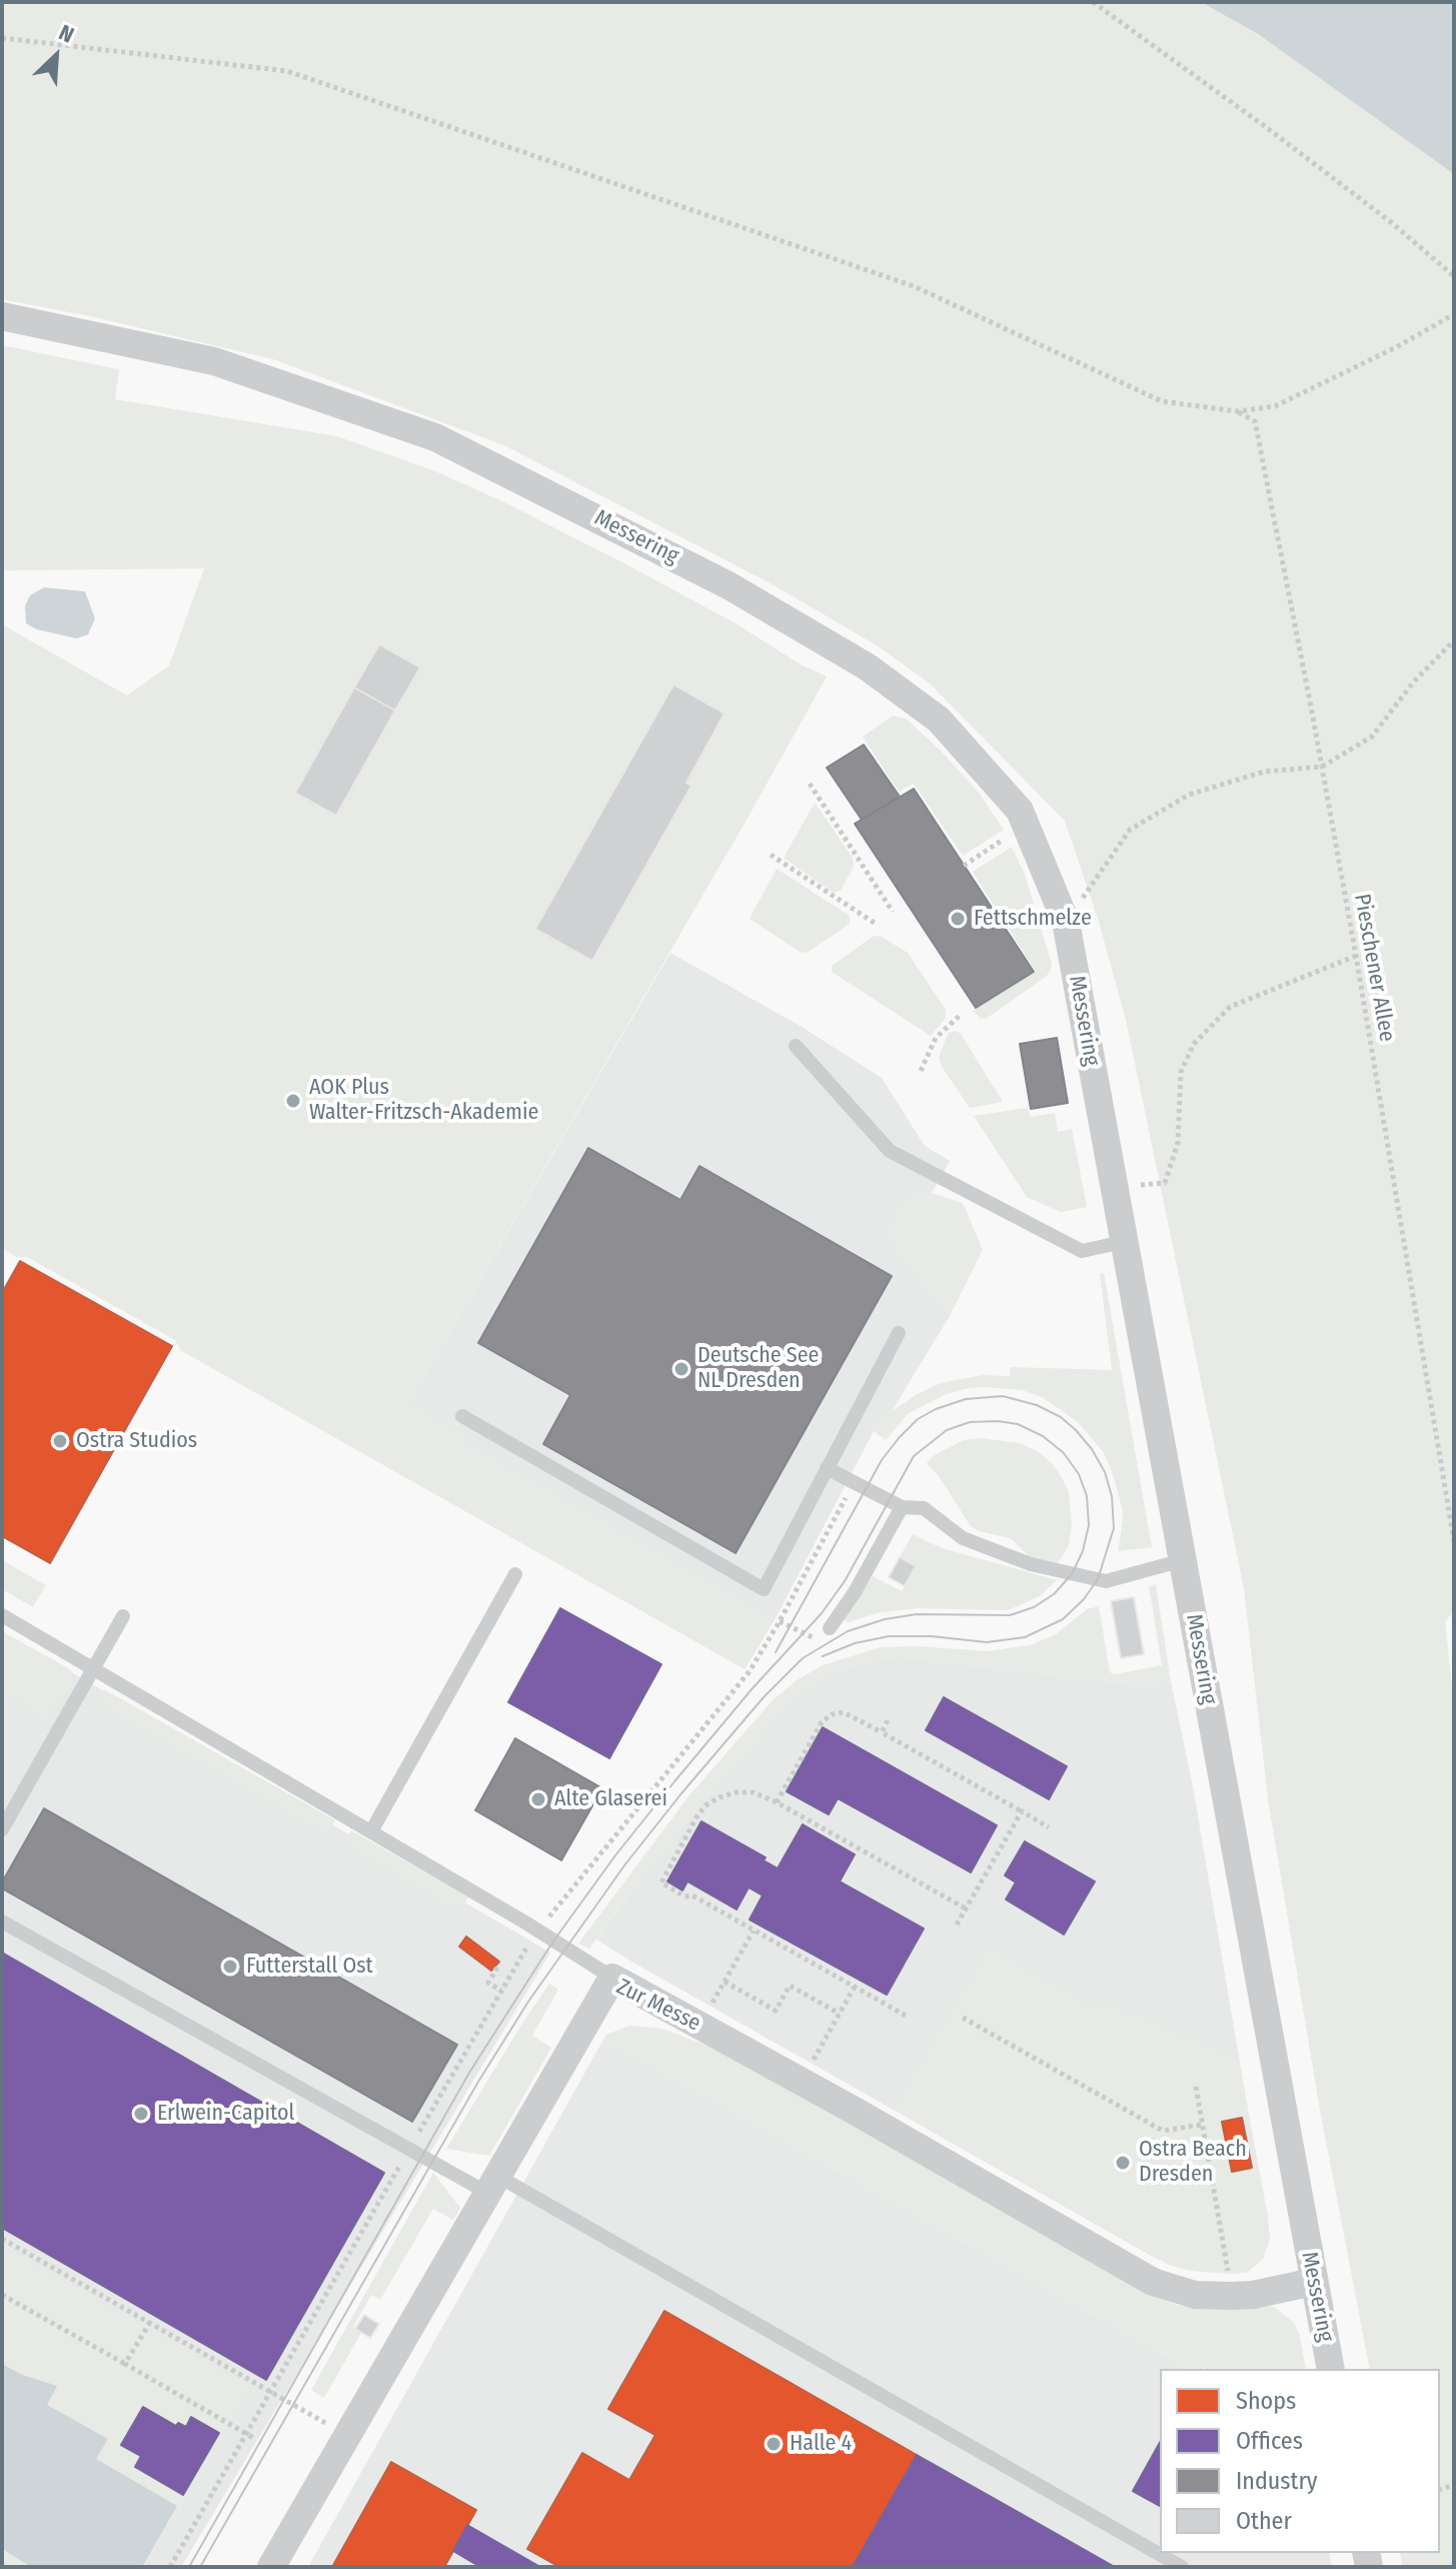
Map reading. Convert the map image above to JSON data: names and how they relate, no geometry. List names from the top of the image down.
{
  "streets": {
    "street": ["Messering", "Zur Messe"],
    "path": ["Pieschener Allee"]
  },
  "crossings": [
    ["Messering", "Zur Messe"]
  ],
  "places": [
    "Fettschmelze",
    "AOK Plus Walter-Fritzsch-Akademie",
    "Deutsche See NL Dresden",
    "Ostra Studios",
    "Alte Glaserei",
    "Futterstall Ost",
    "Erlwein-Capitol",
    "Ostra Beach Dresden",
    "Halle 4"
  ],
  "legend": [
    "Shops",
    "Offices",
    "Industry",
    "Other"
  ],
  "north": "top right"
}
